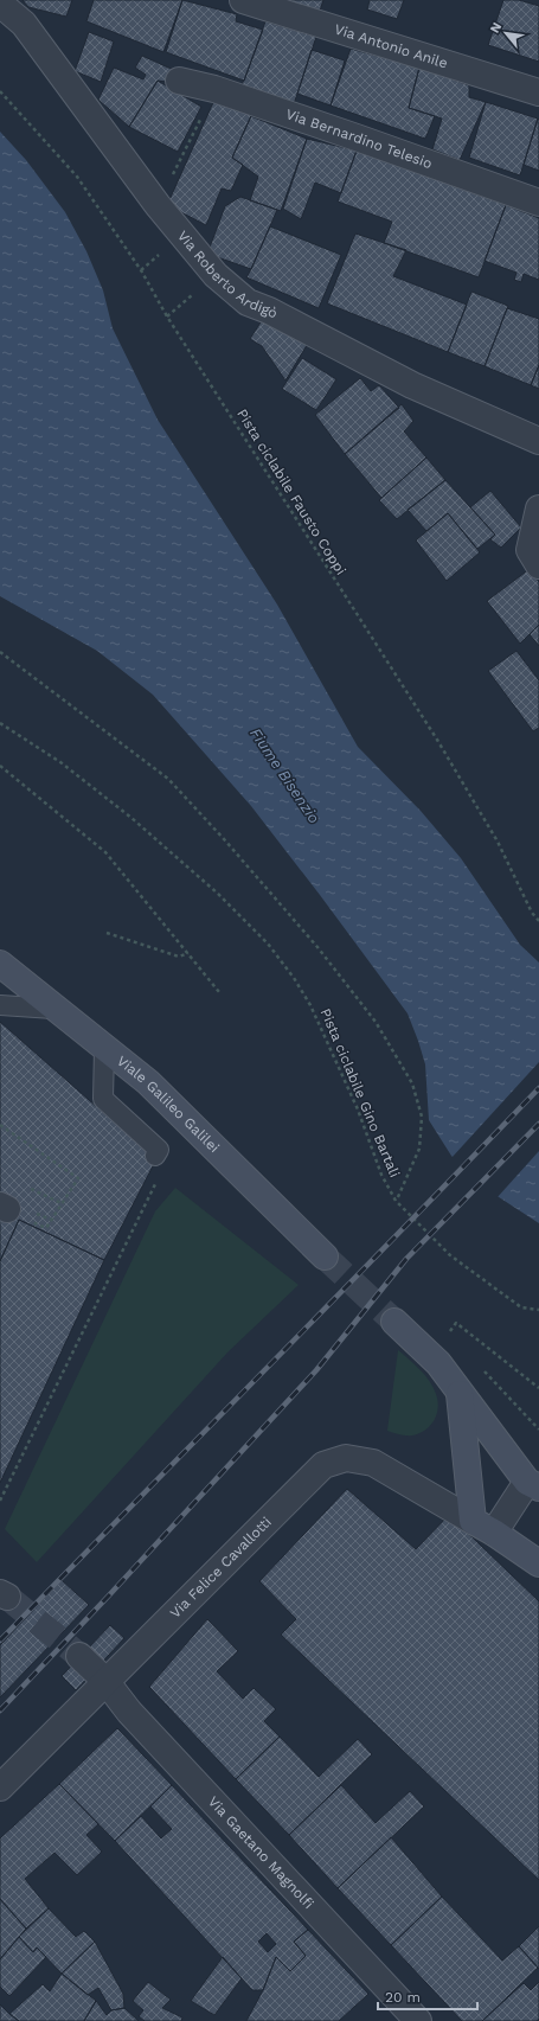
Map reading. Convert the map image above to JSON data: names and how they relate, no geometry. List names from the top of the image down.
{
  "streets": {
    "street": [
      "Via Antonio Anile",
      "Via Bernardino Telesio",
      "Via Roberto Ardigò",
      "Viale Galileo Galilei",
      "Via Felice Cavallotti",
      "Via Gaetano Magnolfi"
    ],
    "path": ["Pista ciclabile Fausto Coppi", "Pista ciclabile Gino Bartali"]
  },
  "crossings": [
    ["Via Felice Cavallotti", "Via Gaetano Magnolfi"]
  ],
  "water": ["Fiume Bisenzio"],
  "scale_bar": "20 m",
  "north": "top left"
}
